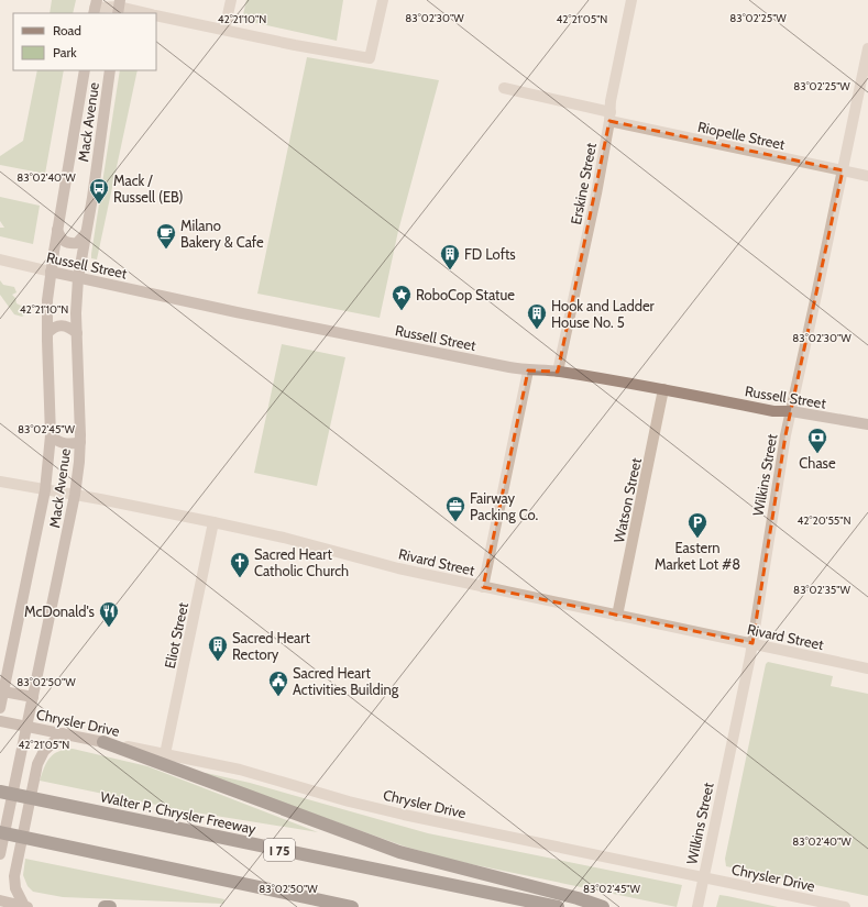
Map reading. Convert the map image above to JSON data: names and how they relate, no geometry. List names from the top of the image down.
{
  "streets": {
    "highway": ["Walter P. Chrysler Freeway", "I 75"],
    "main road": ["Mack Avenue", "Russell Street", "Chrysler Drive"],
    "street": [
      "Riopelle Street",
      "Erskine Street",
      "Wilkins Street",
      "Watson Street",
      "Rivard Street",
      "Eliot Street"
    ]
  },
  "crossings": [
    ["Mack Avenue", "Russell Street"],
    ["Mack Avenue", "Rivard Street"],
    ["Mack Avenue", "Chrysler Drive"],
    ["Riopelle Street", "Erskine Street"],
    ["Riopelle Street", "Wilkins Street"],
    ["Erskine Street", "Russell Street"],
    ["Russell Street", "Wilkins Street"],
    ["Russell Street", "Watson Street"],
    ["Wilkins Street", "Rivard Street"],
    ["Wilkins Street", "Chrysler Drive"],
    ["Watson Street", "Rivard Street"],
    ["Rivard Street", "Eliot Street"],
    ["Eliot Street", "Chrysler Drive"]
  ],
  "places": {
    "bus stop": ["Mack / Russell (EB)"],
    "cafe": ["Milano Bakery & Cafe"],
    "building": ["FD Lofts", "Hook and Ladder House No. 5", "Sacred Heart Rectory"],
    "place": ["RoboCop Statue"],
    "bank": ["Chase"],
    "office": ["Fairway Packing Co."],
    "parking": ["Eastern Market Lot #8"],
    "church": ["Sacred Heart Catholic Church"],
    "restaurant": ["McDonald's"],
    "public building": ["Sacred Heart Activities Building"]
  },
  "legend": ["Road", "Park"],
  "coordinates": [
    "83°02'30\"W",
    "83°02'25\"W",
    "42°21'10\"N",
    "42°21'05\"N",
    "83°02'40\"W",
    "83°02'45\"W",
    "42°20'55\"N",
    "83°02'35\"W",
    "83°02'50\"W"
  ]
}
